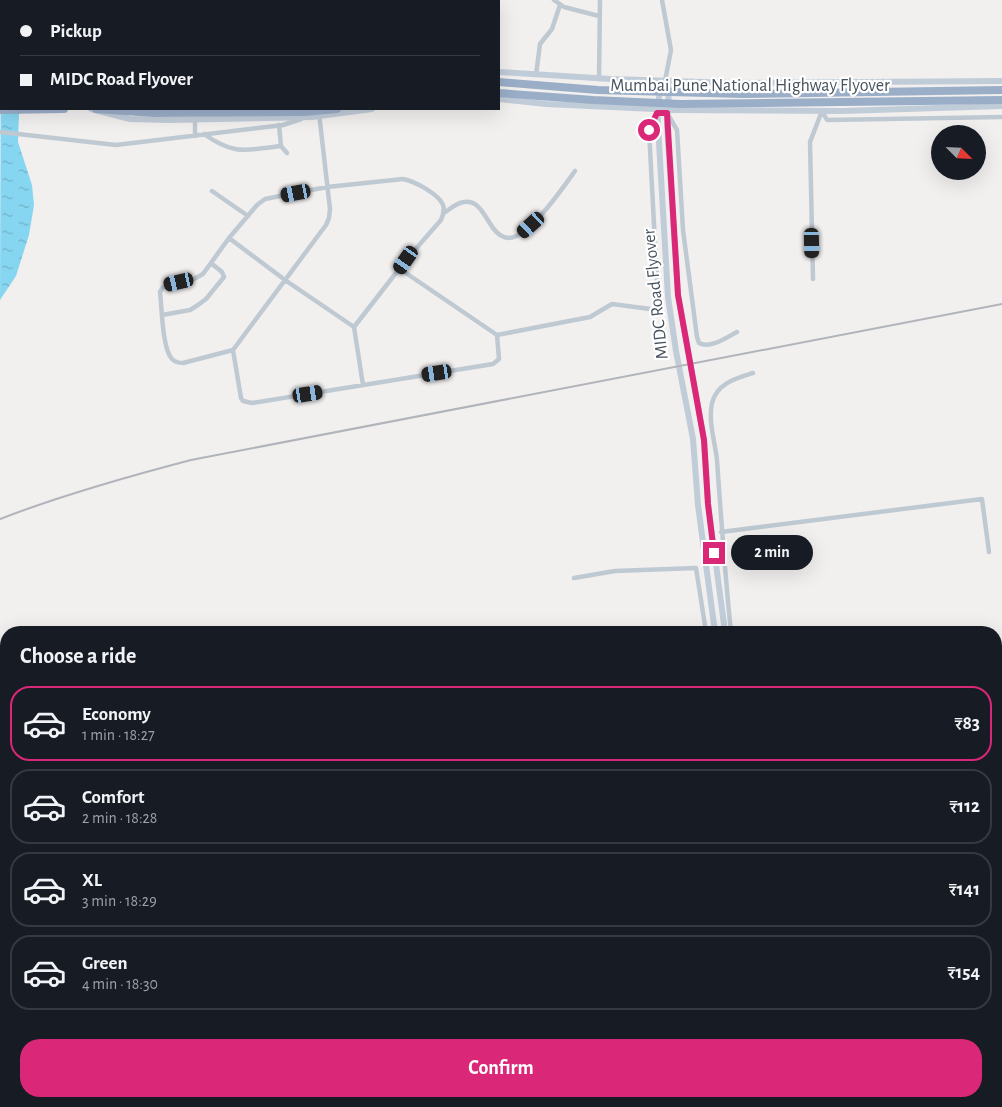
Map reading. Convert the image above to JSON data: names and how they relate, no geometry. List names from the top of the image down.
{
  "streets": {
    "highway": ["Mumbai Pune National Highway Flyover"],
    "main road": ["MIDC Road Flyover"]
  },
  "north": "bottom right",
  "page": {
    "banner": ["Pickup", "MIDC Road Flyover"],
    "bubble": "2 min",
    "heading": "Choose a ride",
    "list": [
      {
        "name": "Economy",
        "note": "1 min · 18:27",
        "value": "₹83"
      },
      {
        "name": "Comfort",
        "note": "2 min · 18:28",
        "value": "₹112"
      },
      {
        "name": "XL",
        "note": "3 min · 18:29",
        "value": "₹141"
      },
      {
        "name": "Green",
        "note": "4 min · 18:30",
        "value": "₹154"
      }
    ],
    "buttons": "Confirm"
  }
}
